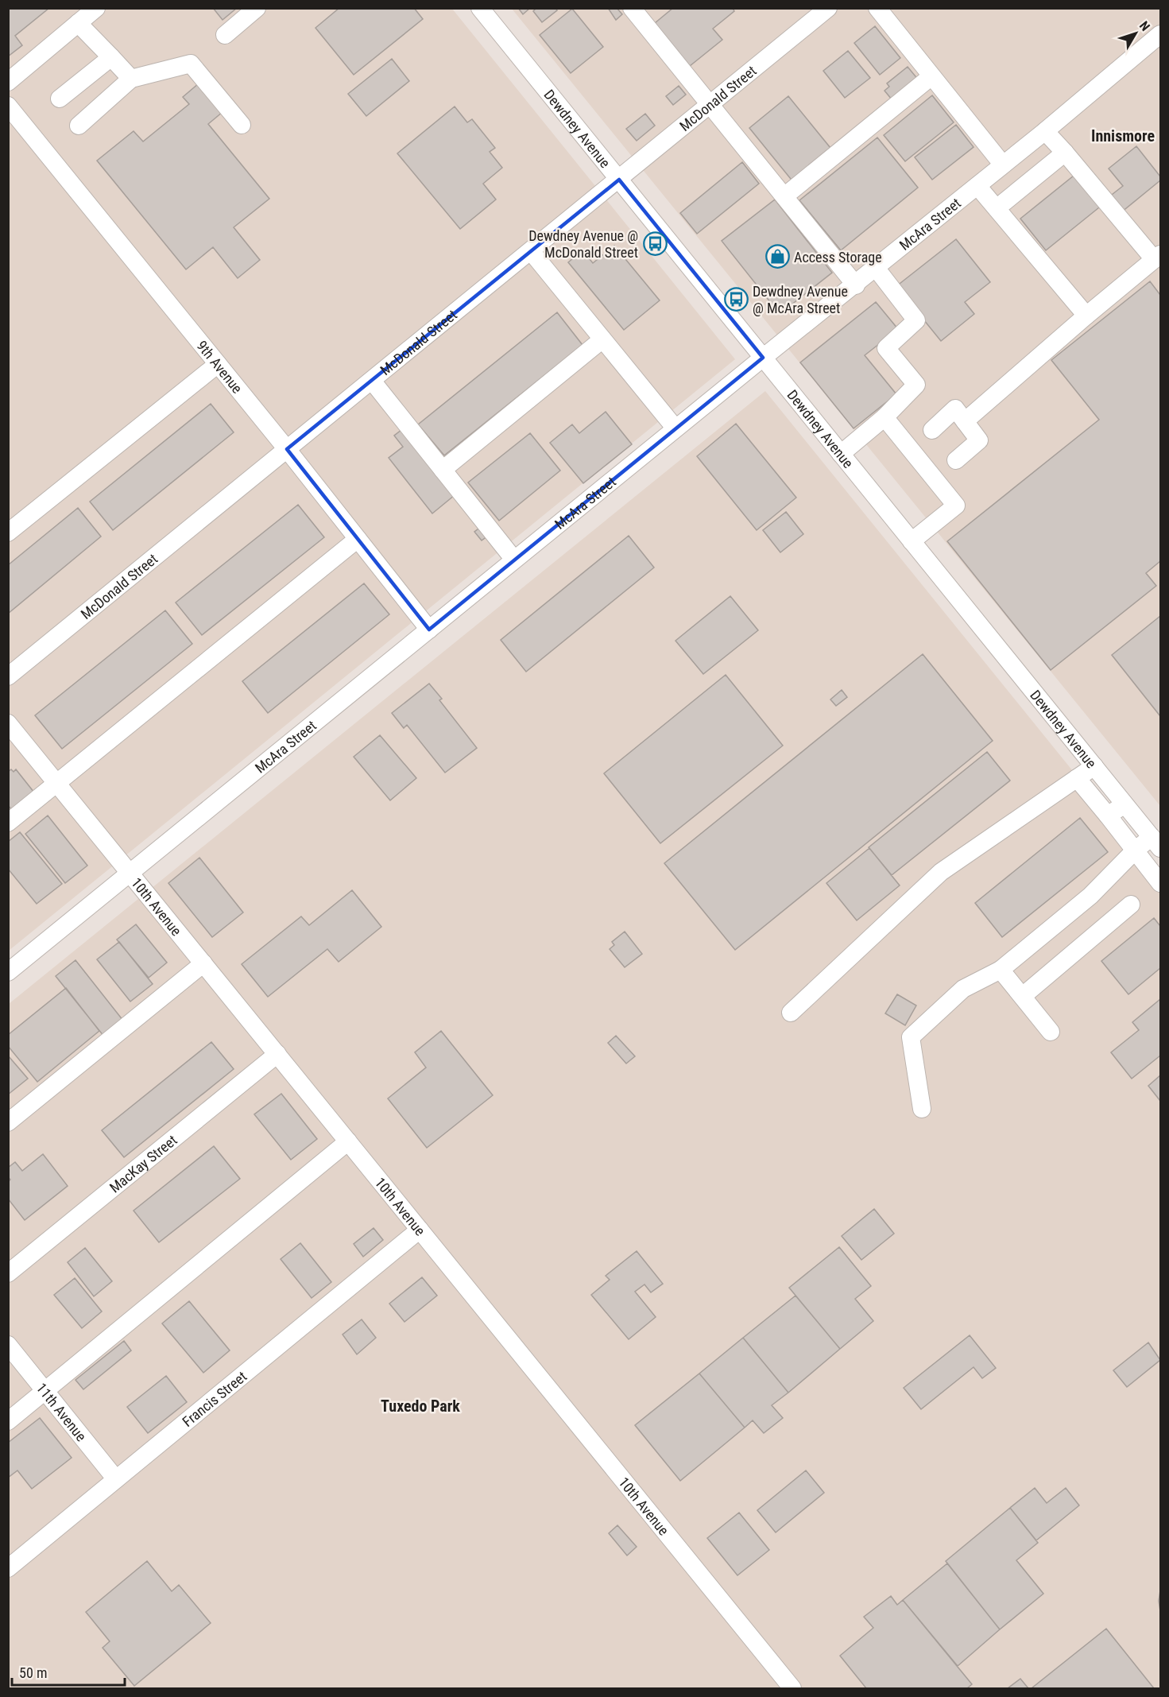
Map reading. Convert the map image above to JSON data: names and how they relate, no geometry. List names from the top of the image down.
{
  "streets": {
    "street": [
      "McDonald Street",
      "Dewdney Avenue",
      "McAra Street",
      "9th Avenue",
      "10th Avenue",
      "MacKay Street",
      "Francis Street",
      "11th Avenue"
    ]
  },
  "crossings": [
    ["McDonald Street", "Dewdney Avenue"],
    ["McDonald Street", "9th Avenue"],
    ["Dewdney Avenue", "McAra Street"],
    ["McAra Street", "9th Avenue"],
    ["McAra Street", "10th Avenue"],
    ["10th Avenue", "MacKay Street"],
    ["10th Avenue", "Francis Street"],
    ["Francis Street", "11th Avenue"]
  ],
  "districts": ["Innismore", "Tuxedo Park"],
  "places": {
    "bus stop": ["Dewdney Avenue @ McDonald Street", "Dewdney Avenue @ McAra Street"],
    "shop": ["Access Storage"]
  },
  "scale_bar": "50 m",
  "north": "top right"
}
